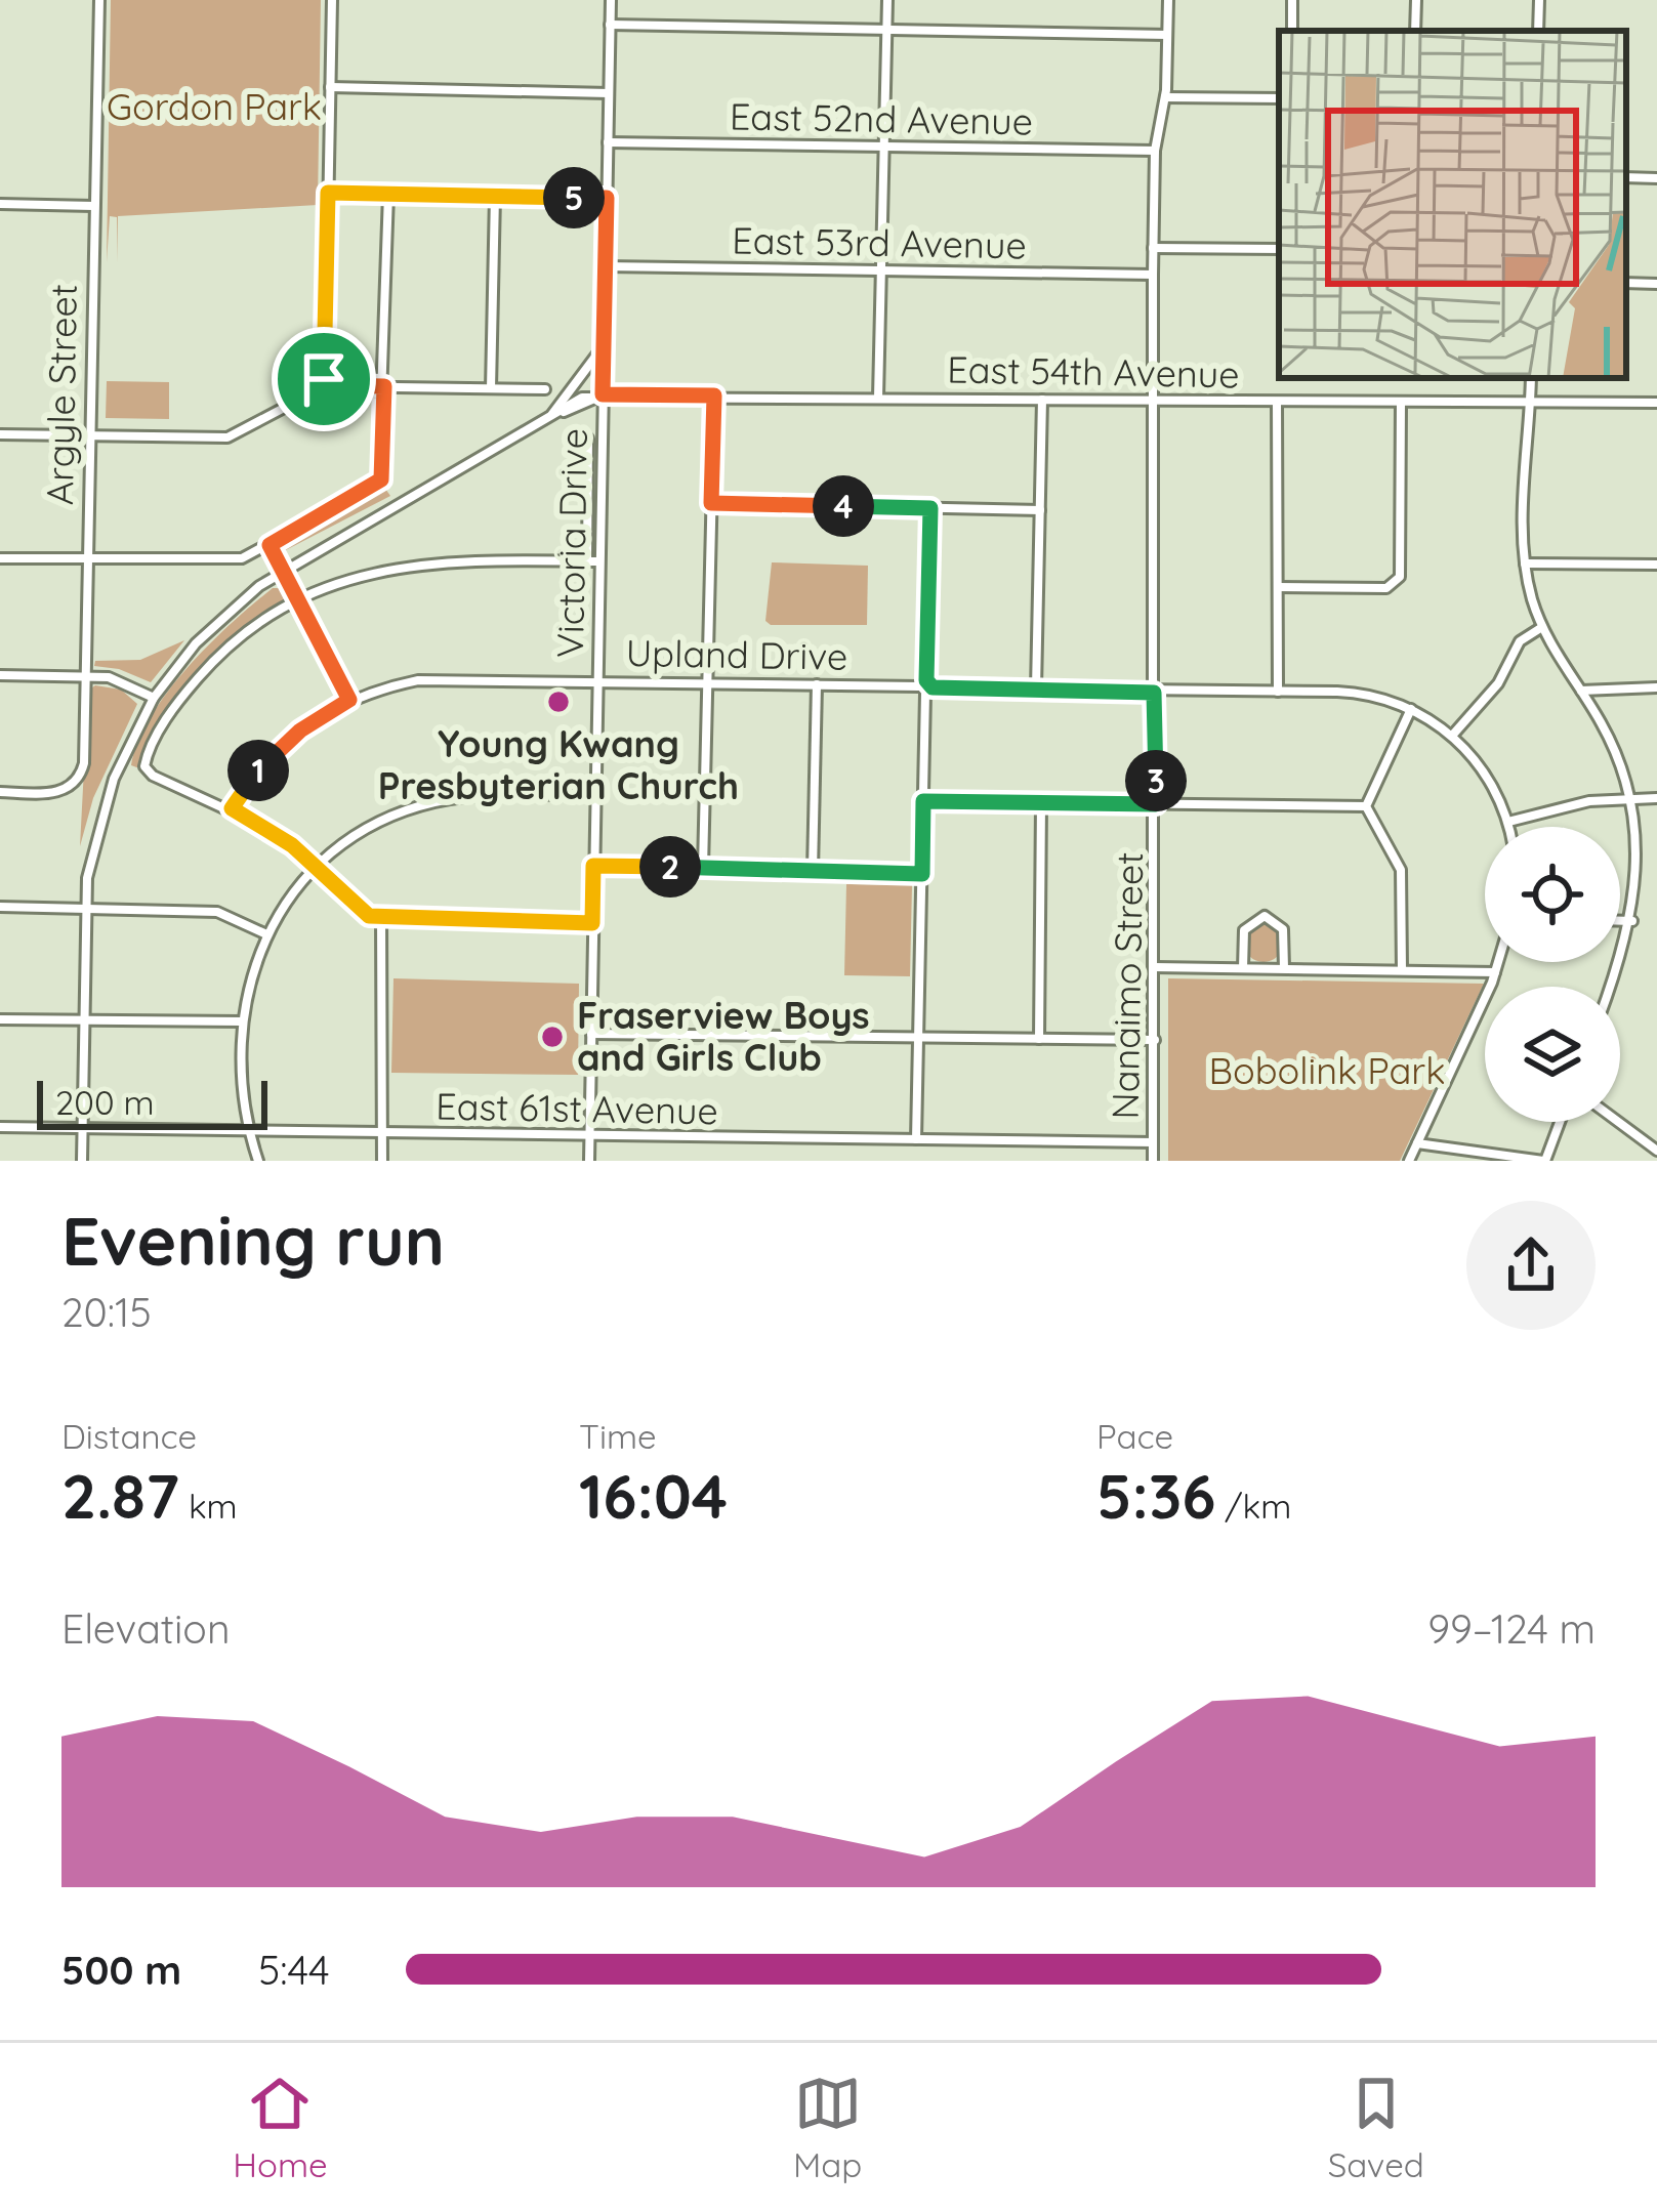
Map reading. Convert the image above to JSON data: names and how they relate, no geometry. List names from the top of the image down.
{
  "streets": {
    "street": [
      "East 52nd Avenue",
      "East 53rd Avenue",
      "East 54th Avenue",
      "Argyle Street",
      "Victoria Drive",
      "Upland Drive",
      "Nanaimo Street",
      "East 61st Avenue"
    ]
  },
  "crossings": [
    ["East 52nd Avenue", "Victoria Drive"],
    ["East 52nd Avenue", "Nanaimo Street"],
    ["East 53rd Avenue", "Victoria Drive"],
    ["East 53rd Avenue", "Nanaimo Street"],
    ["East 54th Avenue", "Victoria Drive"],
    ["East 54th Avenue", "Nanaimo Street"],
    ["Victoria Drive", "Upland Drive"],
    ["Victoria Drive", "East 61st Avenue"],
    ["Upland Drive", "Nanaimo Street"],
    ["Nanaimo Street", "East 61st Avenue"]
  ],
  "parks": ["Gordon Park", "Bobolink Park"],
  "places": ["Young Kwang Presbyterian Church", "Fraserview Boys and Girls Club"],
  "scale_bar": "200 m",
  "page": {
    "pins": [
      "5",
      "4",
      "1",
      "3",
      "2"
    ],
    "scale": "200 m",
    "heading": ["Evening run", "20:15"],
    "stats": [
      ["Distance", "2.87 km"],
      ["Time", "16:04"],
      ["Pace", "5:36 /km"]
    ],
    "chart": ["Elevation", "99–124 m"],
    "list": [
      {
        "name": "500 m",
        "note": "5:44"
      }
    ],
    "tabs": ["Home", "Map", "Saved"]
  }
}
